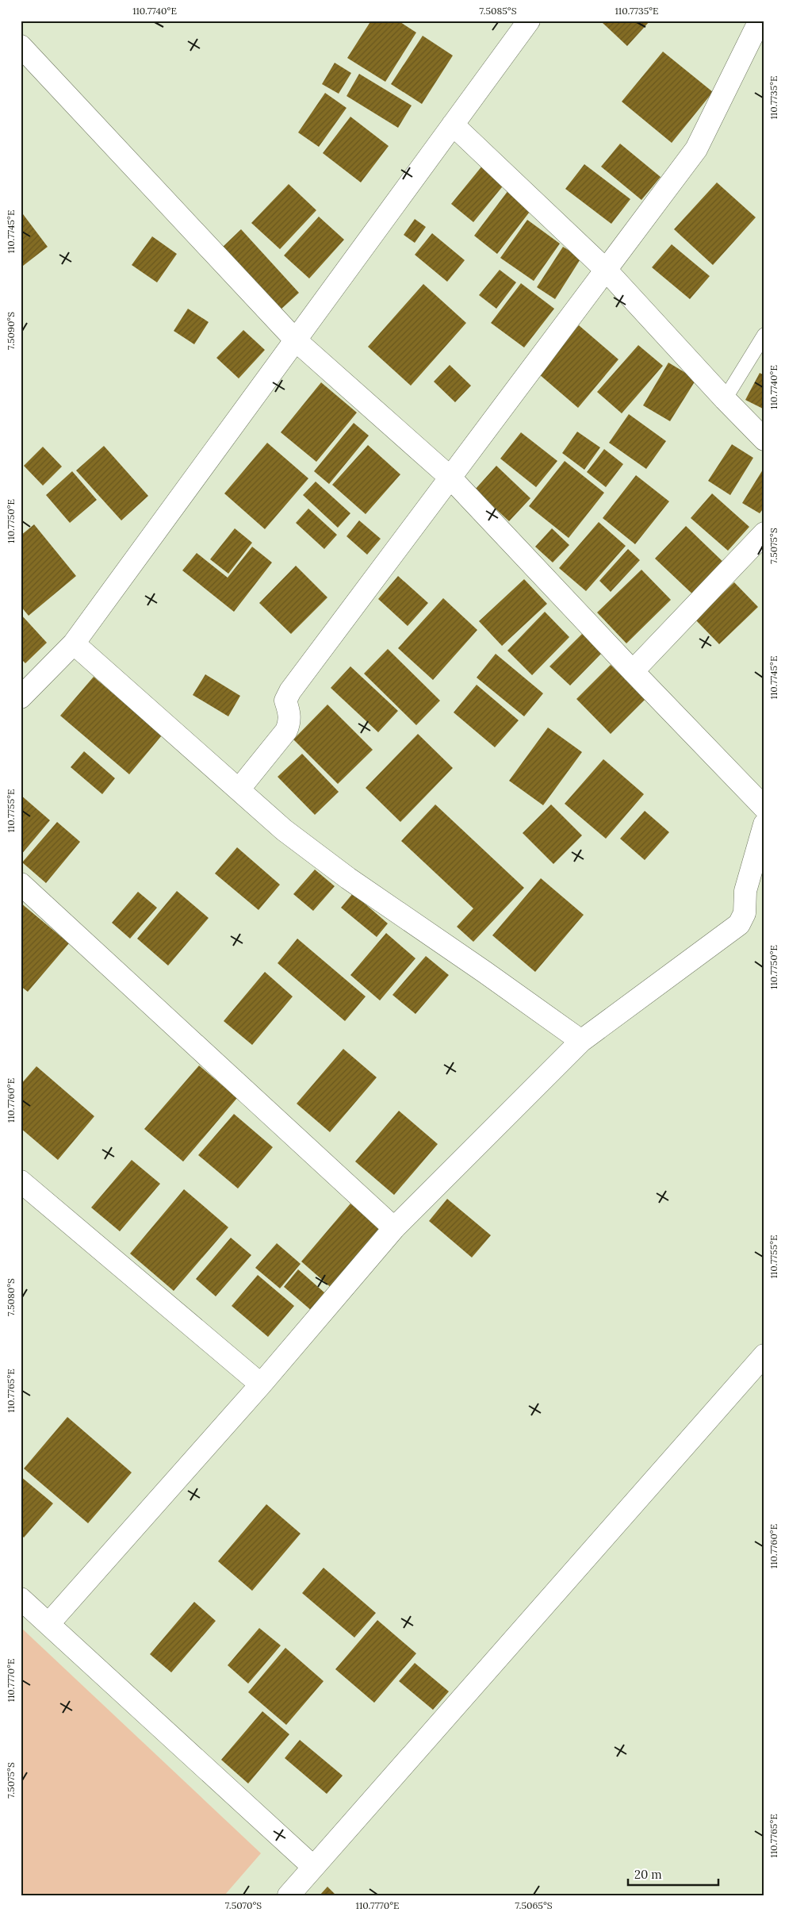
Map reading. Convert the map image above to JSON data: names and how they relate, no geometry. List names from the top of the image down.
{
  "scale_bar": "20 m",
  "coordinates": [
    "110.7740°E",
    "7.5085°S",
    "110.7735°E",
    "110.7745°E",
    "7.5090°S",
    "110.7750°E",
    "7.5075°S",
    "110.7755°E",
    "110.7760°E",
    "7.5080°S",
    "110.7765°E",
    "110.7770°E",
    "7.5070°S",
    "7.5065°S"
  ]
}
